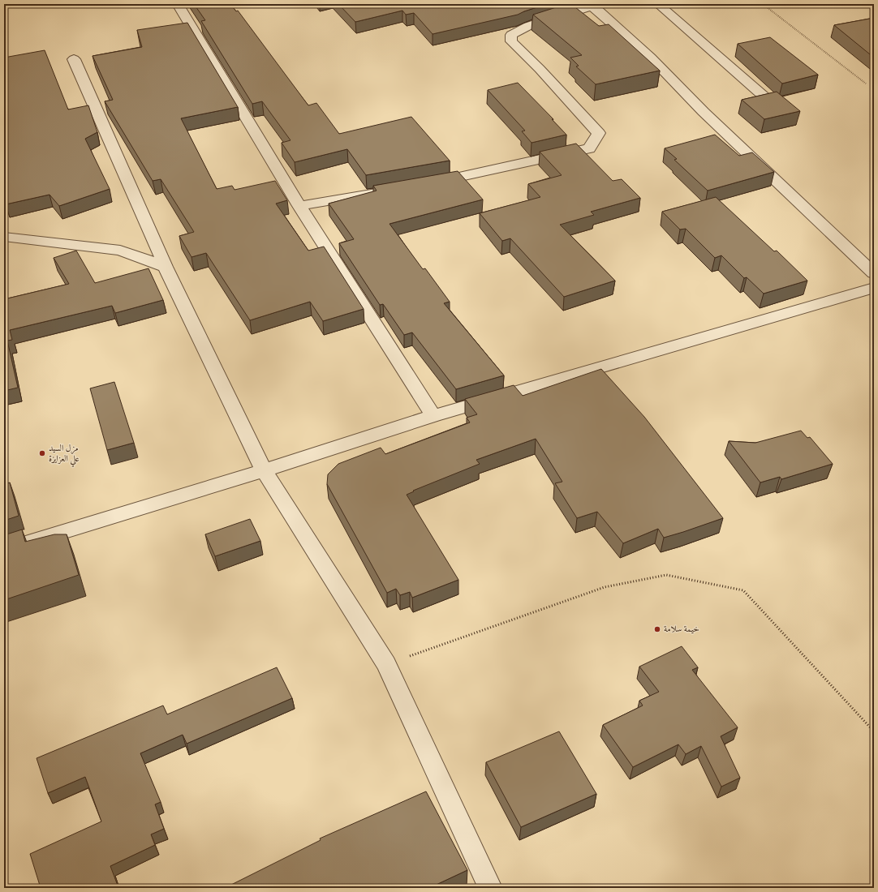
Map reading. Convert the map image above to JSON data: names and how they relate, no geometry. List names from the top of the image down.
{
  "places": ["مزل السيد علي العزايزة", "خيمة سلامة"]
}
